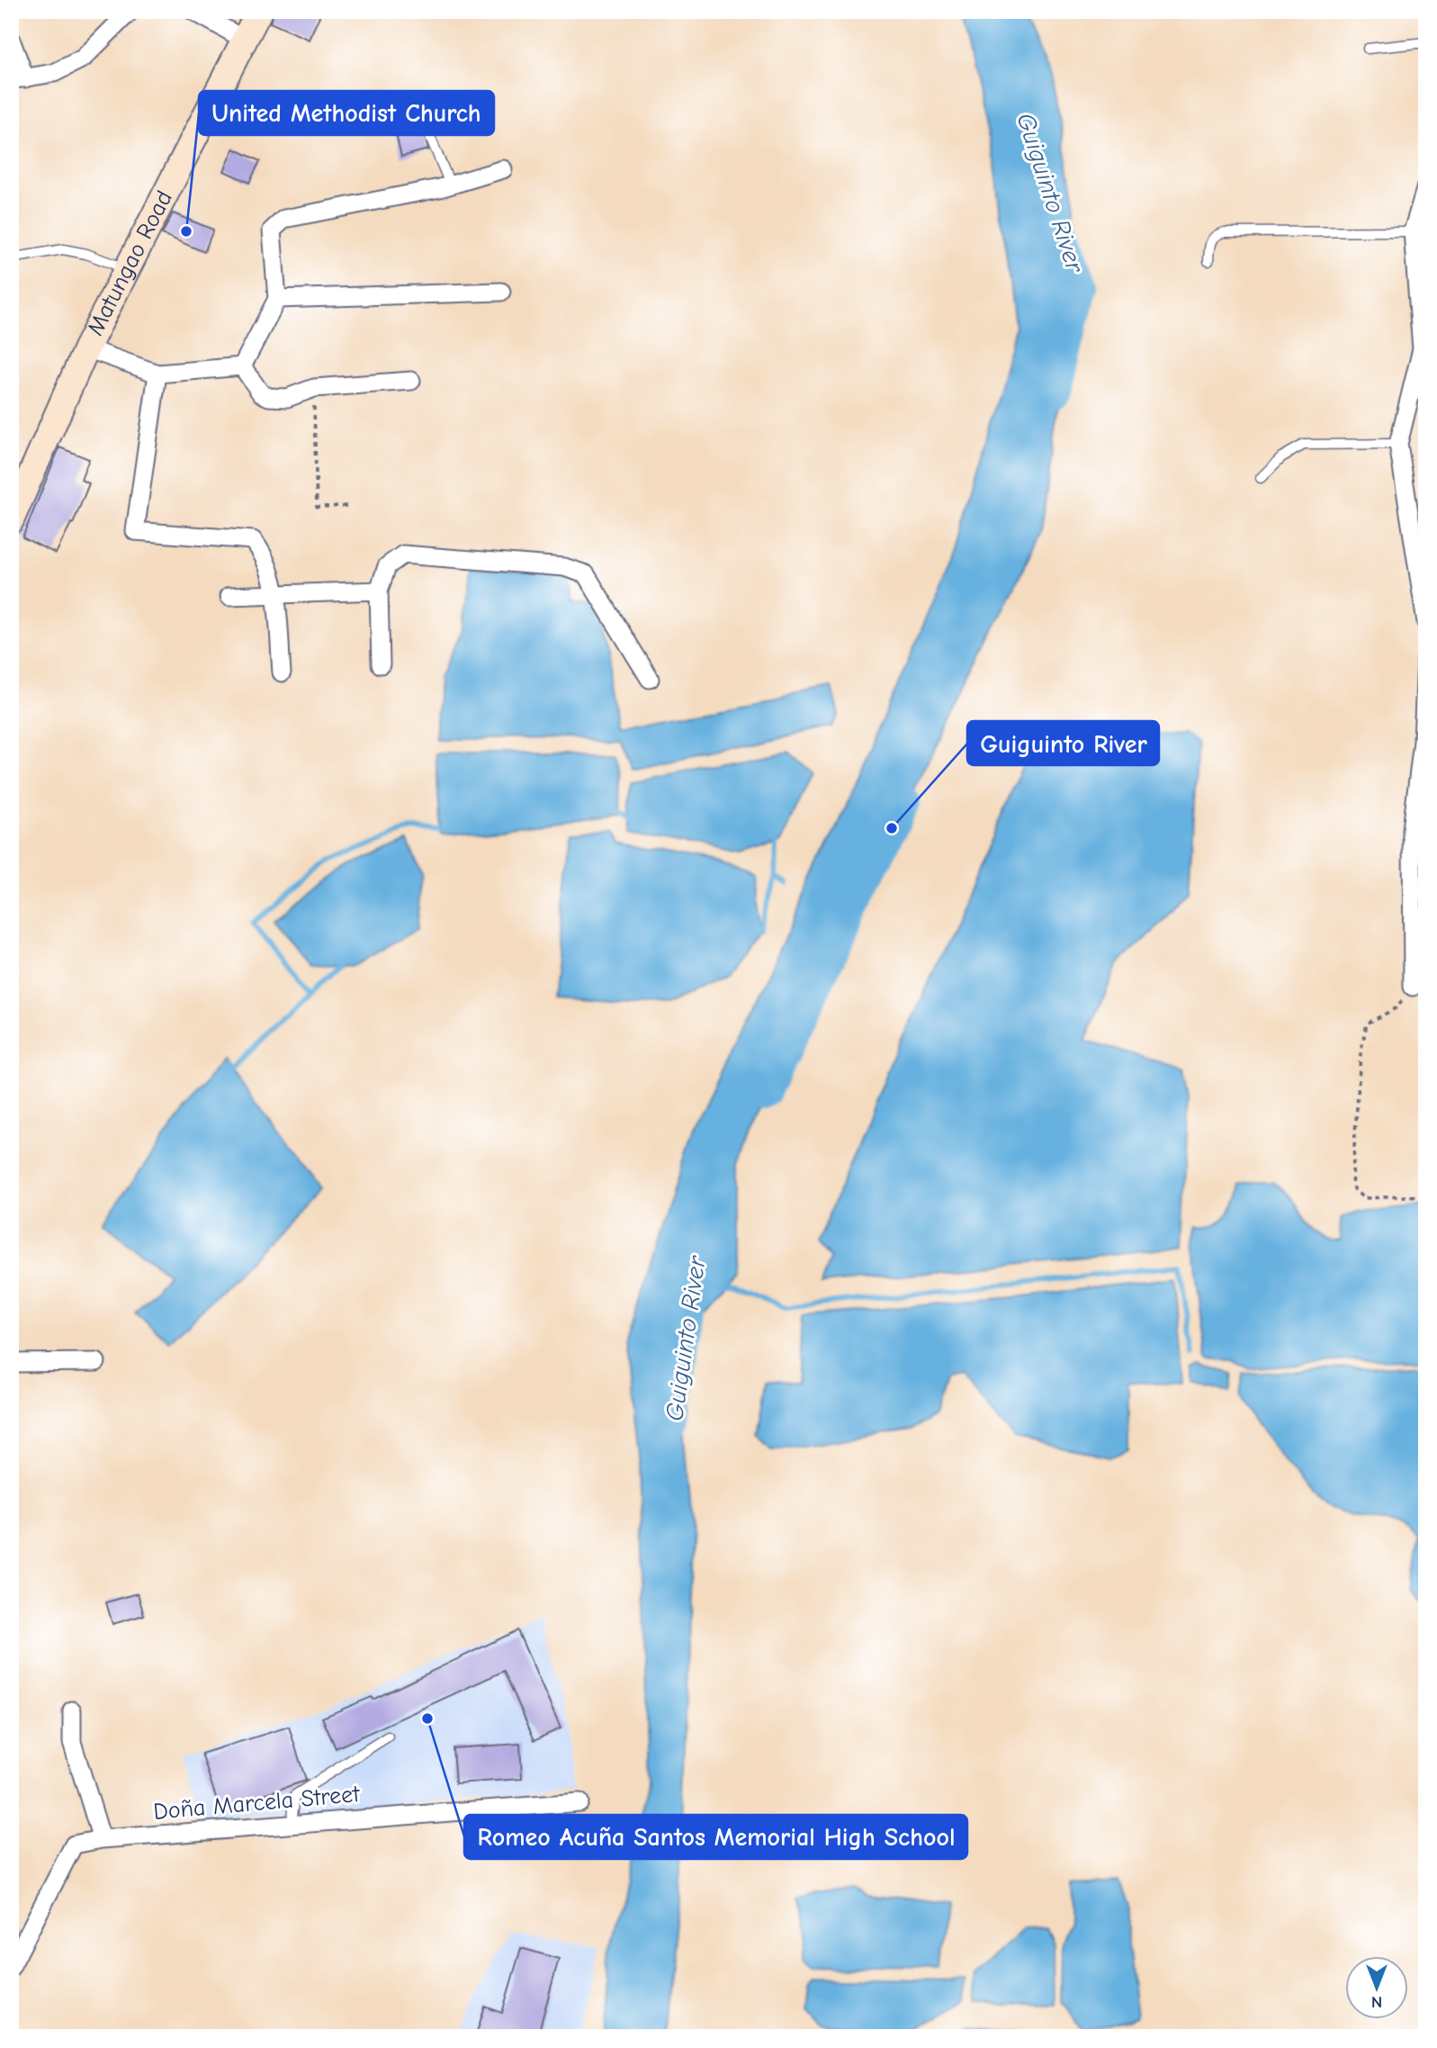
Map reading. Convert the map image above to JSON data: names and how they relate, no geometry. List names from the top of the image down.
{
  "streets": {
    "main road": ["Matungao Road"],
    "street": ["Doña Marcela Street"]
  },
  "water": ["Guiguinto River"],
  "places": ["United Methodist Church", "Guiguinto River", "Romeo Acuña Santos Memorial High School"],
  "north": "bottom"
}
